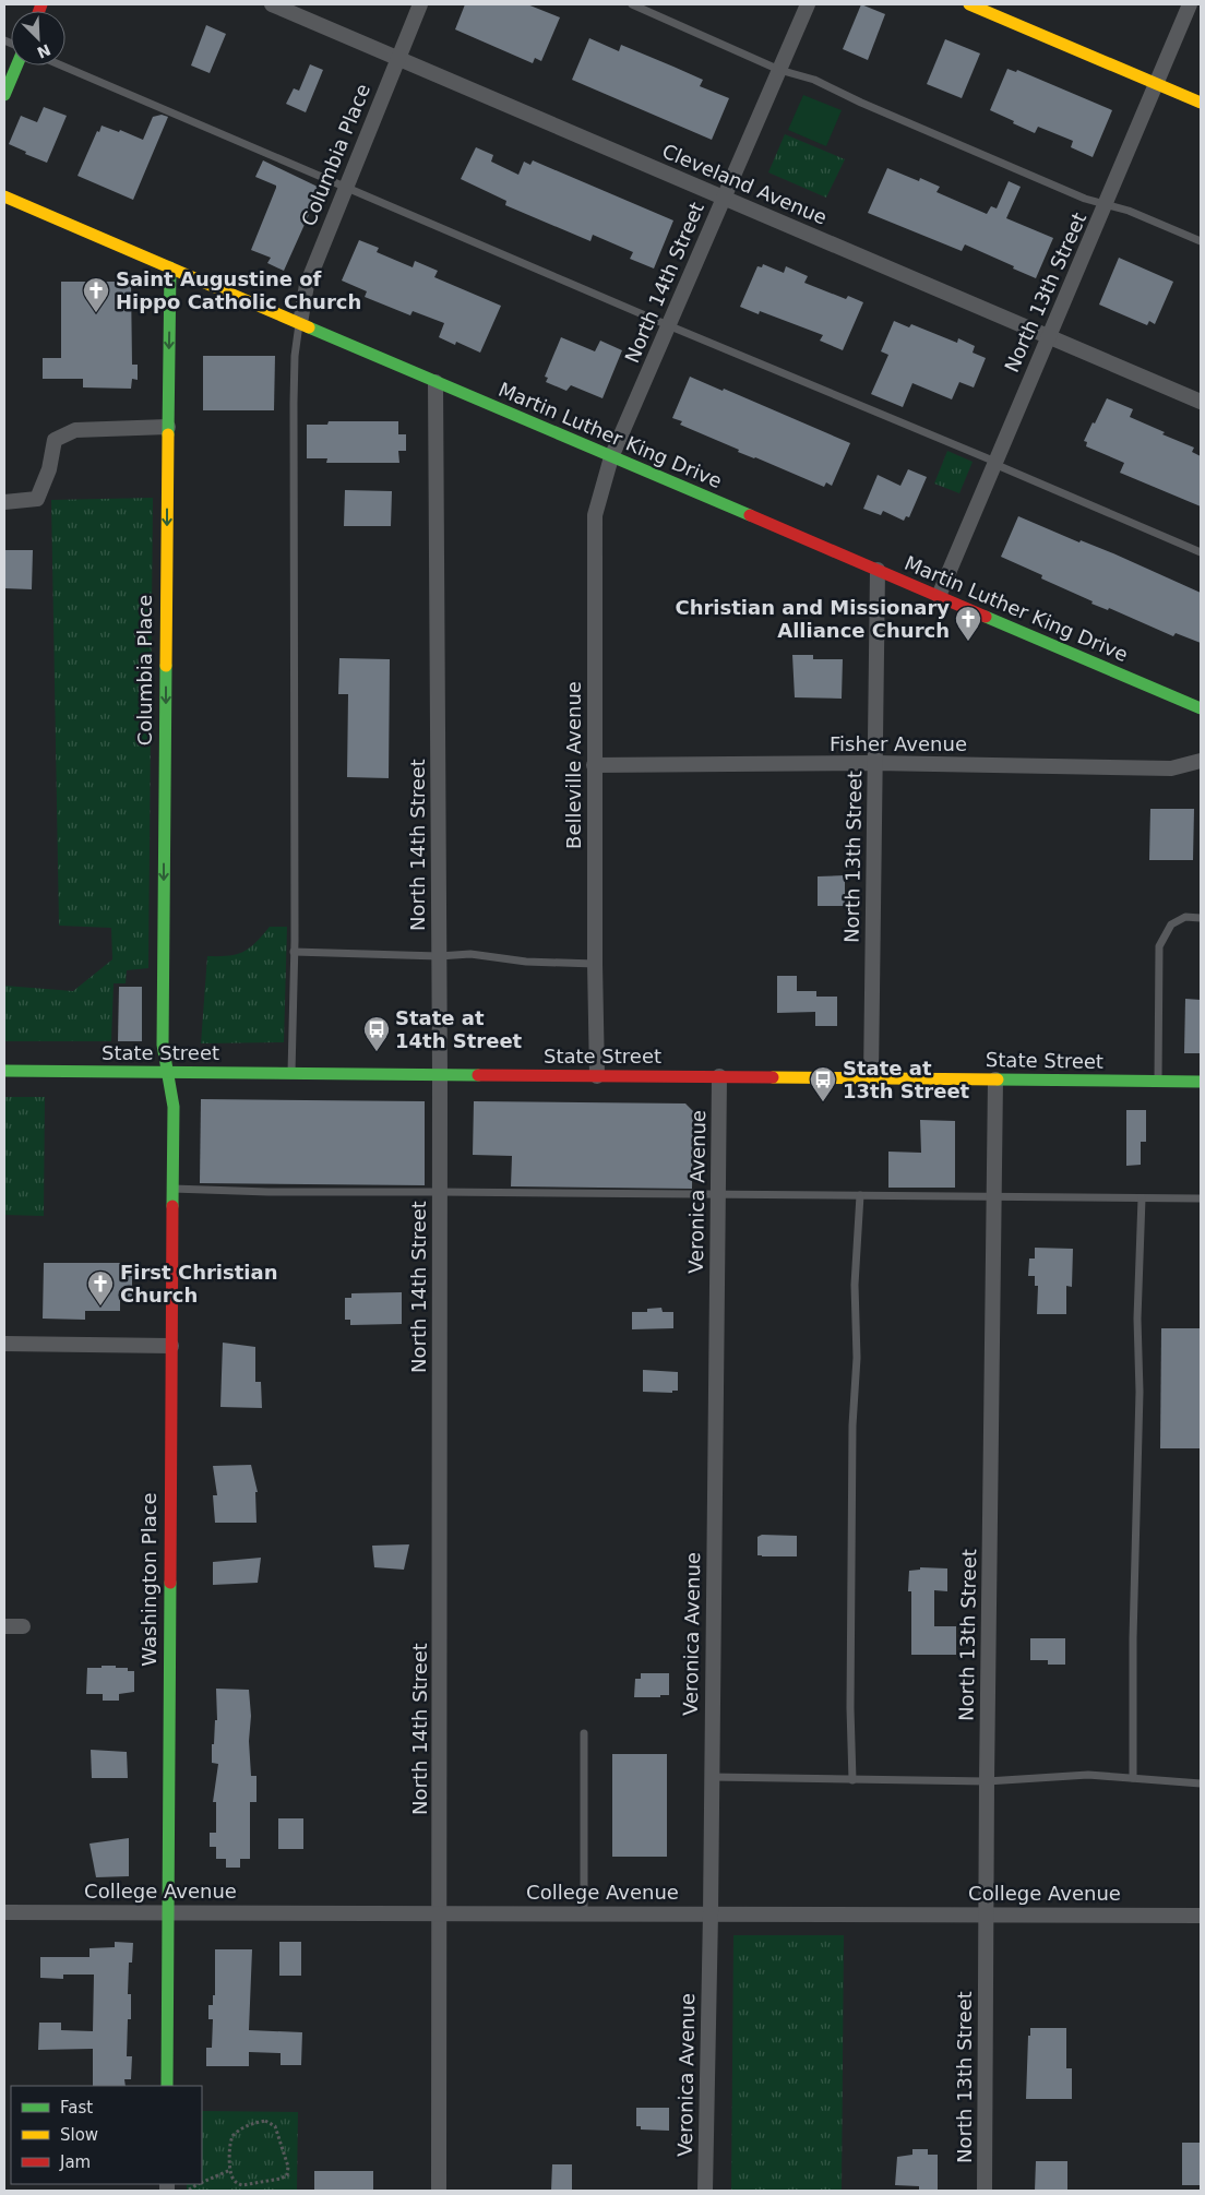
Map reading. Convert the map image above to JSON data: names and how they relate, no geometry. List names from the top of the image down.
{
  "streets": {
    "street": [
      "Columbia Place",
      "Cleveland Avenue",
      "North 14th Street",
      "North 13th Street",
      "Martin Luther King Drive",
      "Fisher Avenue",
      "Belleville Avenue",
      "State Street",
      "Veronica Avenue",
      "Washington Place",
      "College Avenue"
    ]
  },
  "crossings": [
    ["Columbia Place", "Cleveland Avenue"],
    ["Columbia Place", "Martin Luther King Drive"],
    ["Columbia Place", "State Street"],
    ["Columbia Place", "Washington Place"],
    ["Cleveland Avenue", "North 14th Street"],
    ["Cleveland Avenue", "North 13th Street"],
    ["North 14th Street", "Martin Luther King Drive"],
    ["North 14th Street", "Belleville Avenue"],
    ["North 14th Street", "State Street"],
    ["North 14th Street", "College Avenue"],
    ["North 13th Street", "Martin Luther King Drive"],
    ["North 13th Street", "Fisher Avenue"],
    ["North 13th Street", "State Street"],
    ["North 13th Street", "College Avenue"],
    ["Martin Luther King Drive", "Belleville Avenue"],
    ["Fisher Avenue", "Belleville Avenue"],
    ["Belleville Avenue", "State Street"],
    ["State Street", "Veronica Avenue"],
    ["State Street", "Washington Place"],
    ["Veronica Avenue", "College Avenue"],
    ["Washington Place", "College Avenue"]
  ],
  "one_way": ["Columbia Place"],
  "places": {
    "church": ["Saint Augustine of Hippo Catholic Church", "Christian and Missionary Alliance Church", "First Christian Church"],
    "bus stop": ["State at 14th Street", "State at 13th Street"]
  },
  "legend": ["Fast", "Slow", "Jam"],
  "north": "bottom right"
}
